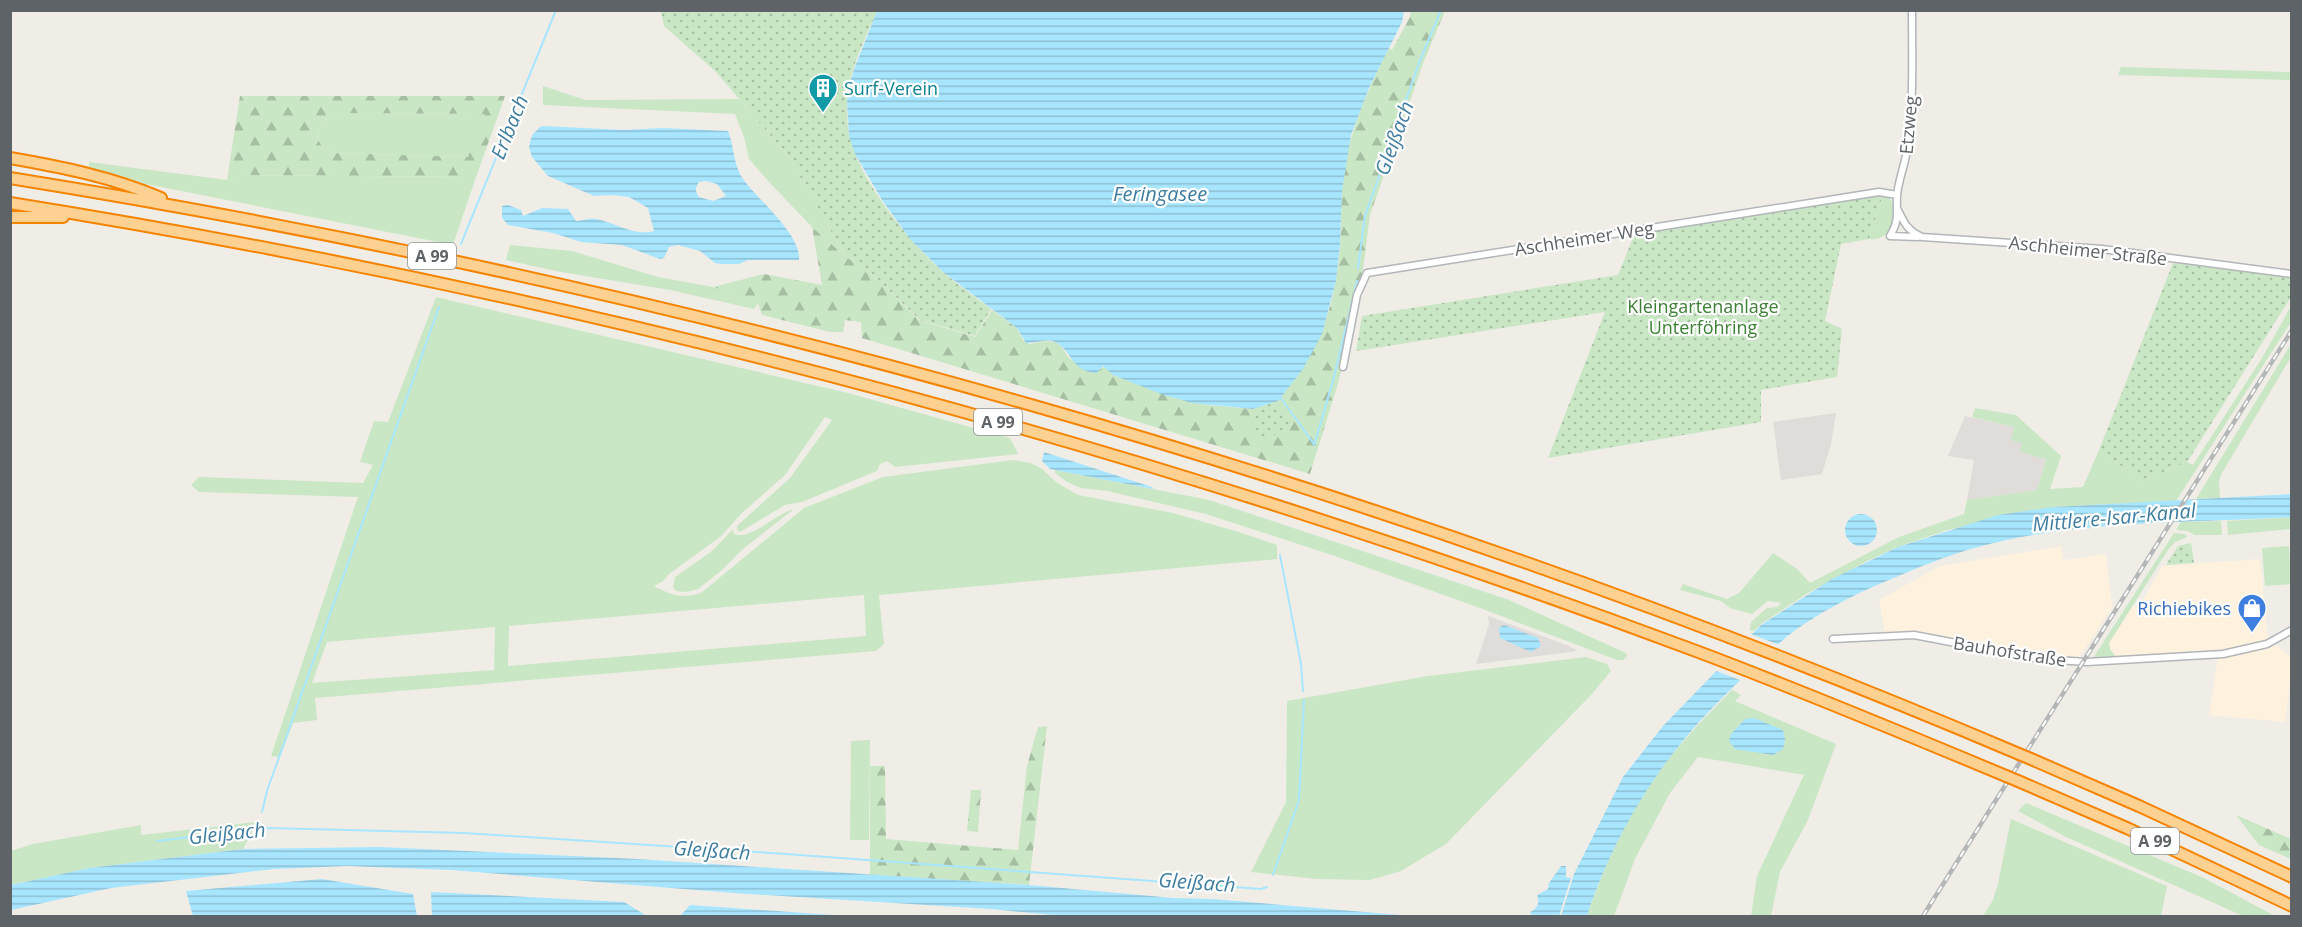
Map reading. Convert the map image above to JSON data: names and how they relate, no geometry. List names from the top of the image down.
{
  "streets": {
    "highway": ["A 99"],
    "street": [
      "Etzweg",
      "Aschheimer Weg",
      "Aschheimer Straße",
      "Bauhofstraße"
    ]
  },
  "crossings": [
    ["Etzweg", "Aschheimer Weg"],
    ["Etzweg", "Aschheimer Straße"]
  ],
  "water": [
    "Erlbach",
    "Gleißach",
    "Feringasee",
    "Mittlere-Isar-Kanal"
  ],
  "parks": ["Kleingartenanlage Unterföhring"],
  "places": {
    "building": ["Surf-Verein"],
    "shop": ["Richiebikes"]
  }
}
